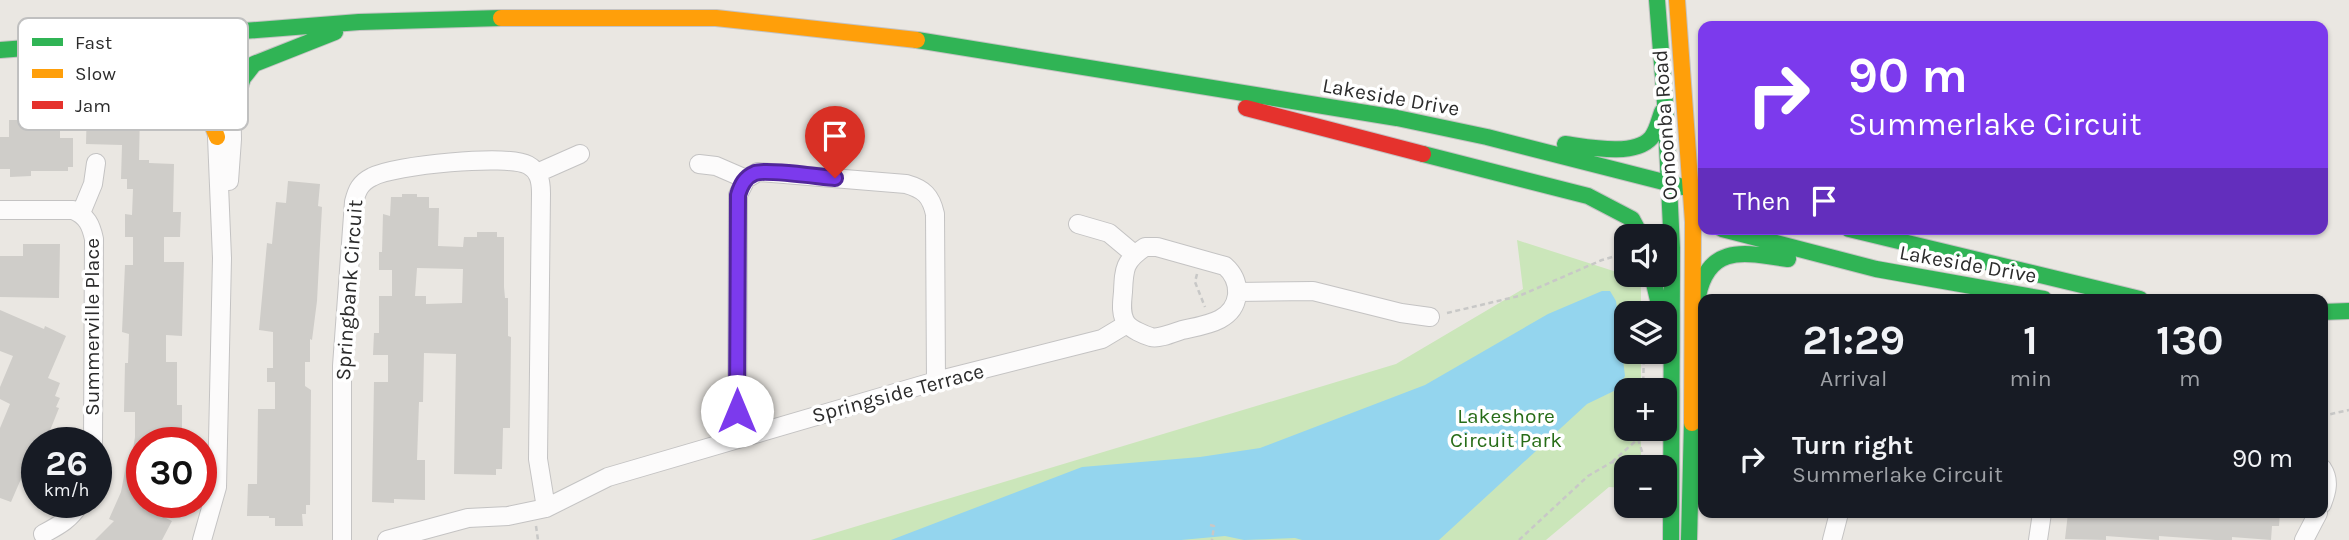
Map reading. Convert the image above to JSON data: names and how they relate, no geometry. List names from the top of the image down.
{
  "streets": {
    "street": [
      "Lakeside Drive",
      "Oonoonba Road",
      "Springbank Circuit",
      "Summerville Place",
      "Springside Terrace"
    ]
  },
  "crossings": [
    ["Lakeside Drive", "Oonoonba Road"]
  ],
  "parks": ["Lakeshore Circuit Park"],
  "legend": ["Fast", "Slow", "Jam"],
  "page": {
    "turn": ["90 m", "Summerlake Circuit"],
    "then": "Then",
    "map_buttons": ["+", "−"],
    "eta": [
      "21:29",
      "Arrival",
      "1",
      "min",
      "130",
      "m"
    ],
    "list": [
      {
        "name": "Turn right",
        "note": "Summerlake Circuit",
        "value": "90 m"
      }
    ],
    "speed": "26 km/h",
    "limit": "30"
  }
}
